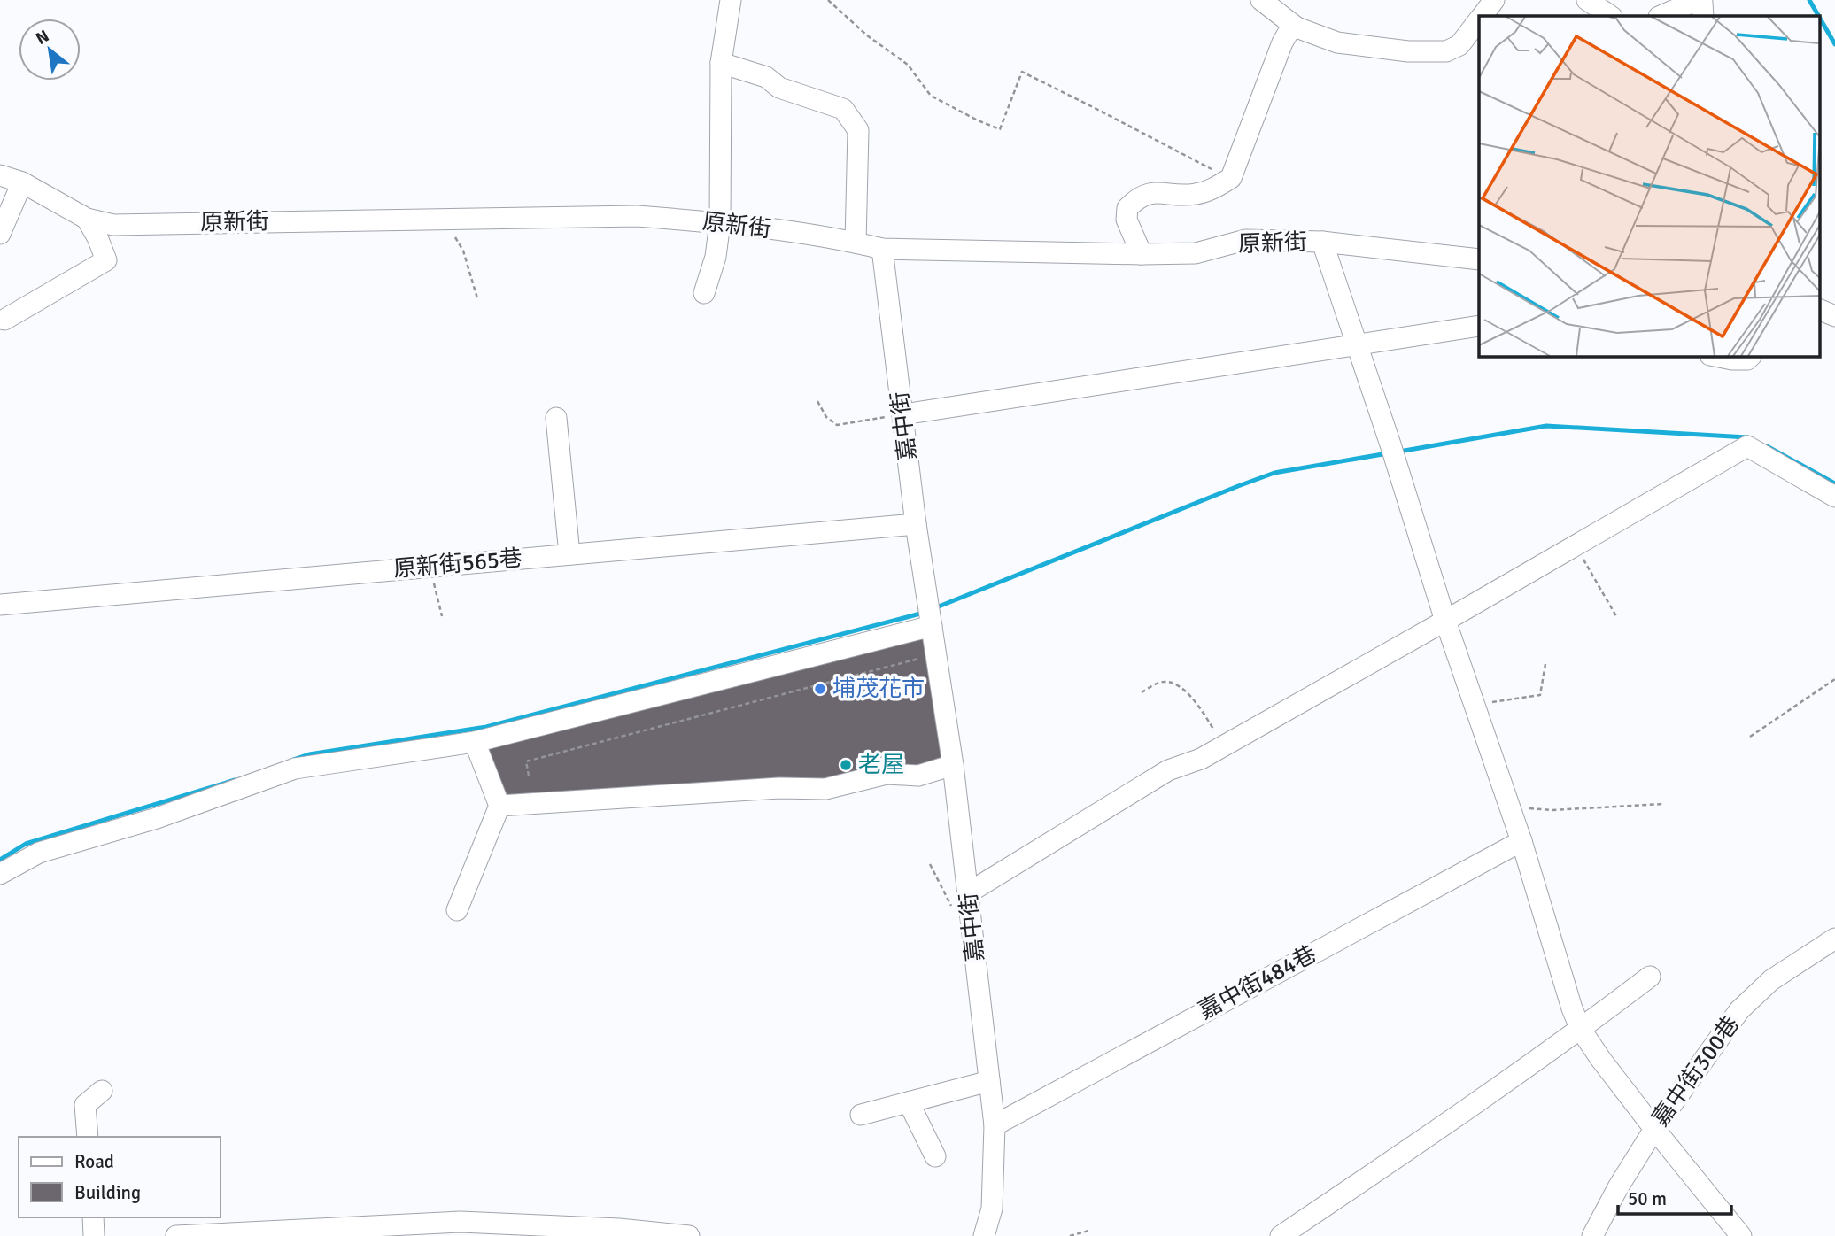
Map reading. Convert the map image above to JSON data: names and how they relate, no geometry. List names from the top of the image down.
{
  "streets": {
    "street": [
      "原新街",
      "嘉中街",
      "原新街565巷",
      "嘉中街484巷",
      "嘉中街300巷"
    ]
  },
  "crossings": [
    ["原新街", "嘉中街"],
    ["嘉中街", "原新街565巷"],
    ["嘉中街", "嘉中街484巷"]
  ],
  "places": ["埔茂花市", "老屋"],
  "legend": ["Road", "Building"],
  "scale_bar": "50 m",
  "north": "top left"
}
